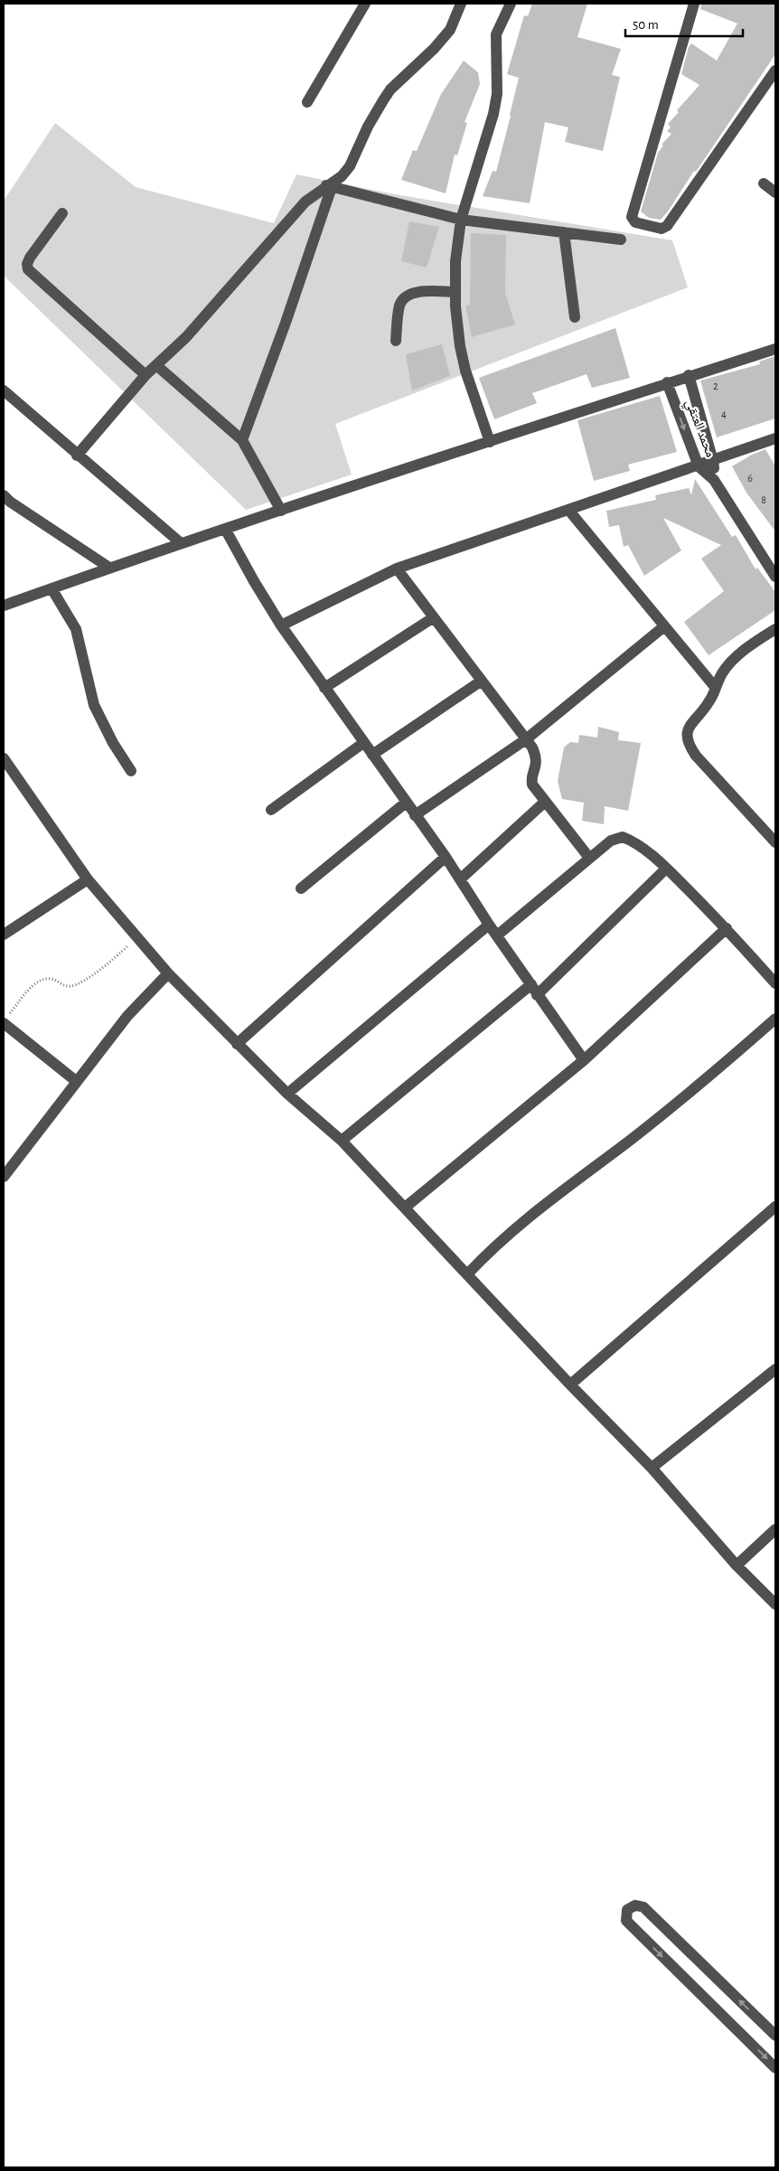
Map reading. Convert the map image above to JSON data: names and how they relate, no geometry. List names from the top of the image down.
{
  "streets": {
    "street": ["محمد العتقي"]
  },
  "house_numbers": [
    "2",
    "4",
    "6",
    "8"
  ],
  "scale_bar": "50 m"
}
